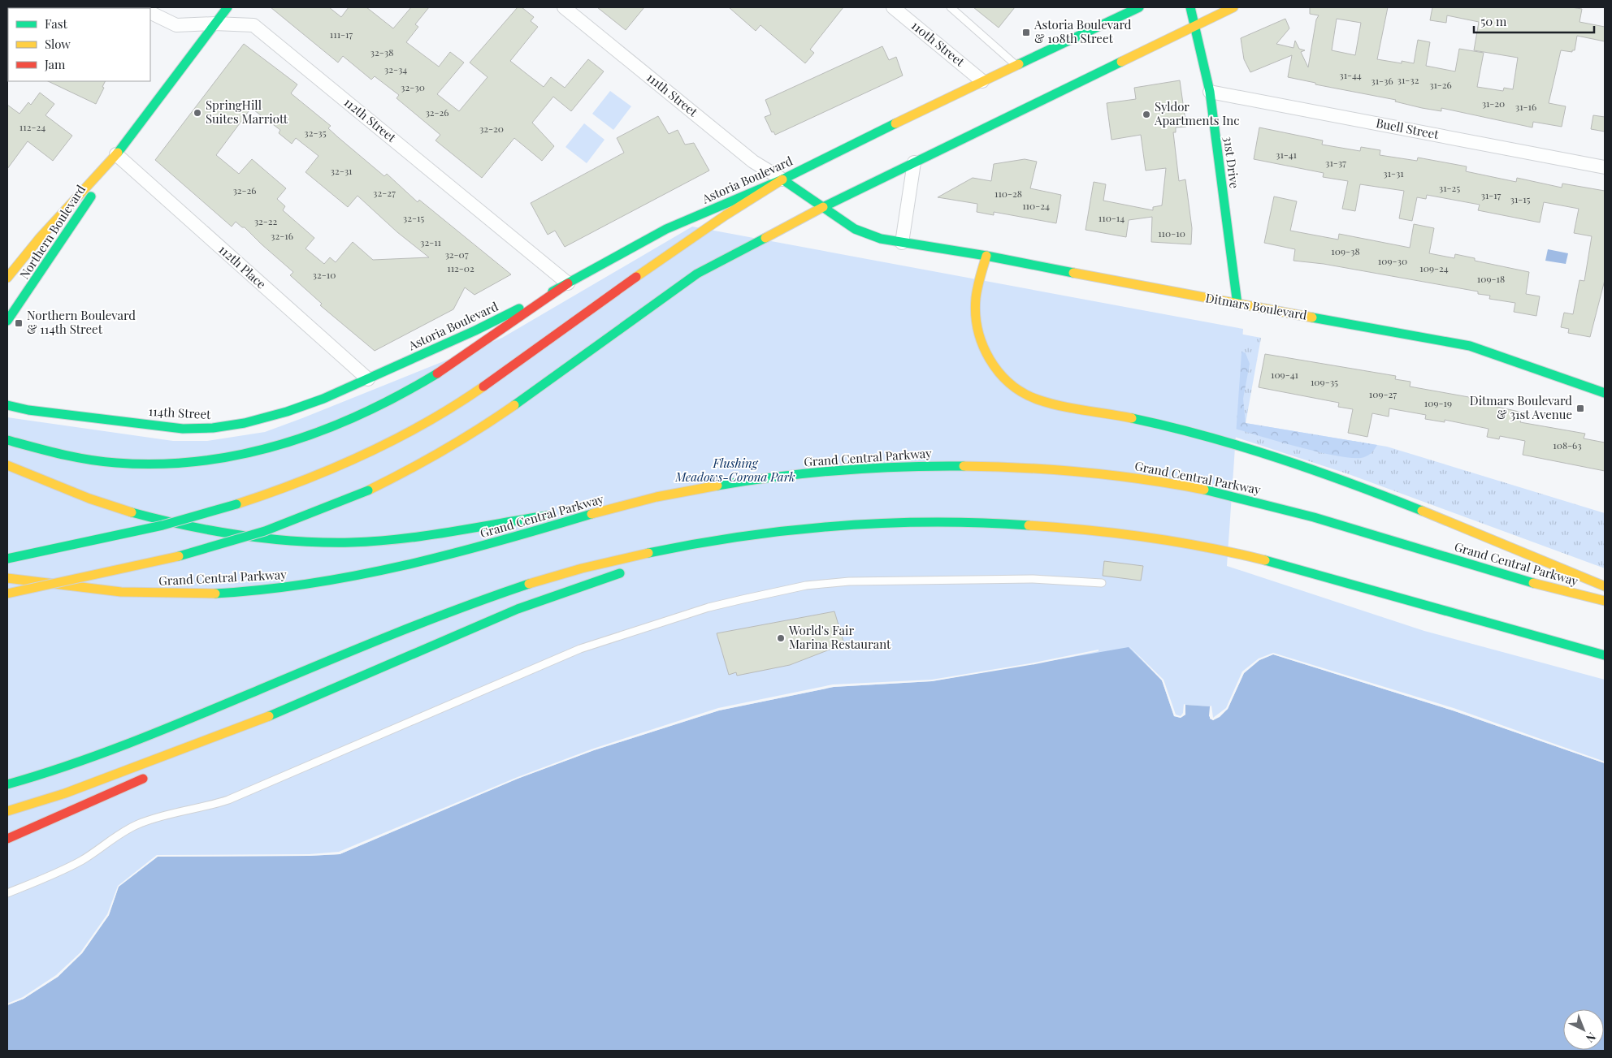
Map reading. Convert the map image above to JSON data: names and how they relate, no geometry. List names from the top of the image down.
{
  "streets": {
    "main road": [
      "31st Drive",
      "Astoria Boulevard",
      "Northern Boulevard",
      "Ditmars Boulevard",
      "114th Street",
      "Grand Central Parkway"
    ],
    "street": [
      "110th Street",
      "111th Street",
      "112th Street",
      "Buell Street",
      "112th Place"
    ]
  },
  "crossings": [
    ["110th Street", "Astoria Boulevard"],
    ["111th Street", "Astoria Boulevard"],
    ["111th Street", "Ditmars Boulevard"],
    ["112th Street", "Astoria Boulevard"],
    ["112th Street", "Northern Boulevard"],
    ["Buell Street", "31st Drive"],
    ["31st Drive", "Ditmars Boulevard"],
    ["Astoria Boulevard", "112th Place"],
    ["Astoria Boulevard", "Ditmars Boulevard"],
    ["Astoria Boulevard", "114th Street"],
    ["Northern Boulevard", "112th Place"],
    ["112th Place", "114th Street"]
  ],
  "parks": ["Flushing Meadows-Corona Park"],
  "places": {
    "transit": ["Astoria Boulevard & 108th Street", "Northern Boulevard & 114th Street", "Ditmars Boulevard & 31st Avenue"],
    "other": ["SpringHill Suites Marriott", "Syldor Apartments Inc", "World's Fair Marina Restaurant"]
  },
  "house_numbers": [
    "111-17",
    "32-38",
    "32-34",
    "31-44",
    "31-32",
    "31-36",
    "31-26",
    "32-30",
    "31-20",
    "31-16",
    "32-26",
    "112-24",
    "32-20",
    "32-35",
    "31-41",
    "31-37",
    "32-31",
    "31-31",
    "31-25",
    "32-26",
    "32-27",
    "110-28",
    "31-17",
    "31-15",
    "110-24",
    "32-15",
    "110-14",
    "32-22",
    "110-10",
    "32-16",
    "32-11",
    "109-38",
    "32-07",
    "109-30",
    "112-02",
    "109-24",
    "32-10",
    "109-18",
    "109-41",
    "109-35",
    "109-27",
    "109-19",
    "108-63"
  ],
  "legend": ["Fast", "Slow", "Jam"],
  "scale_bar": "50 m",
  "north": "bottom right"
}
